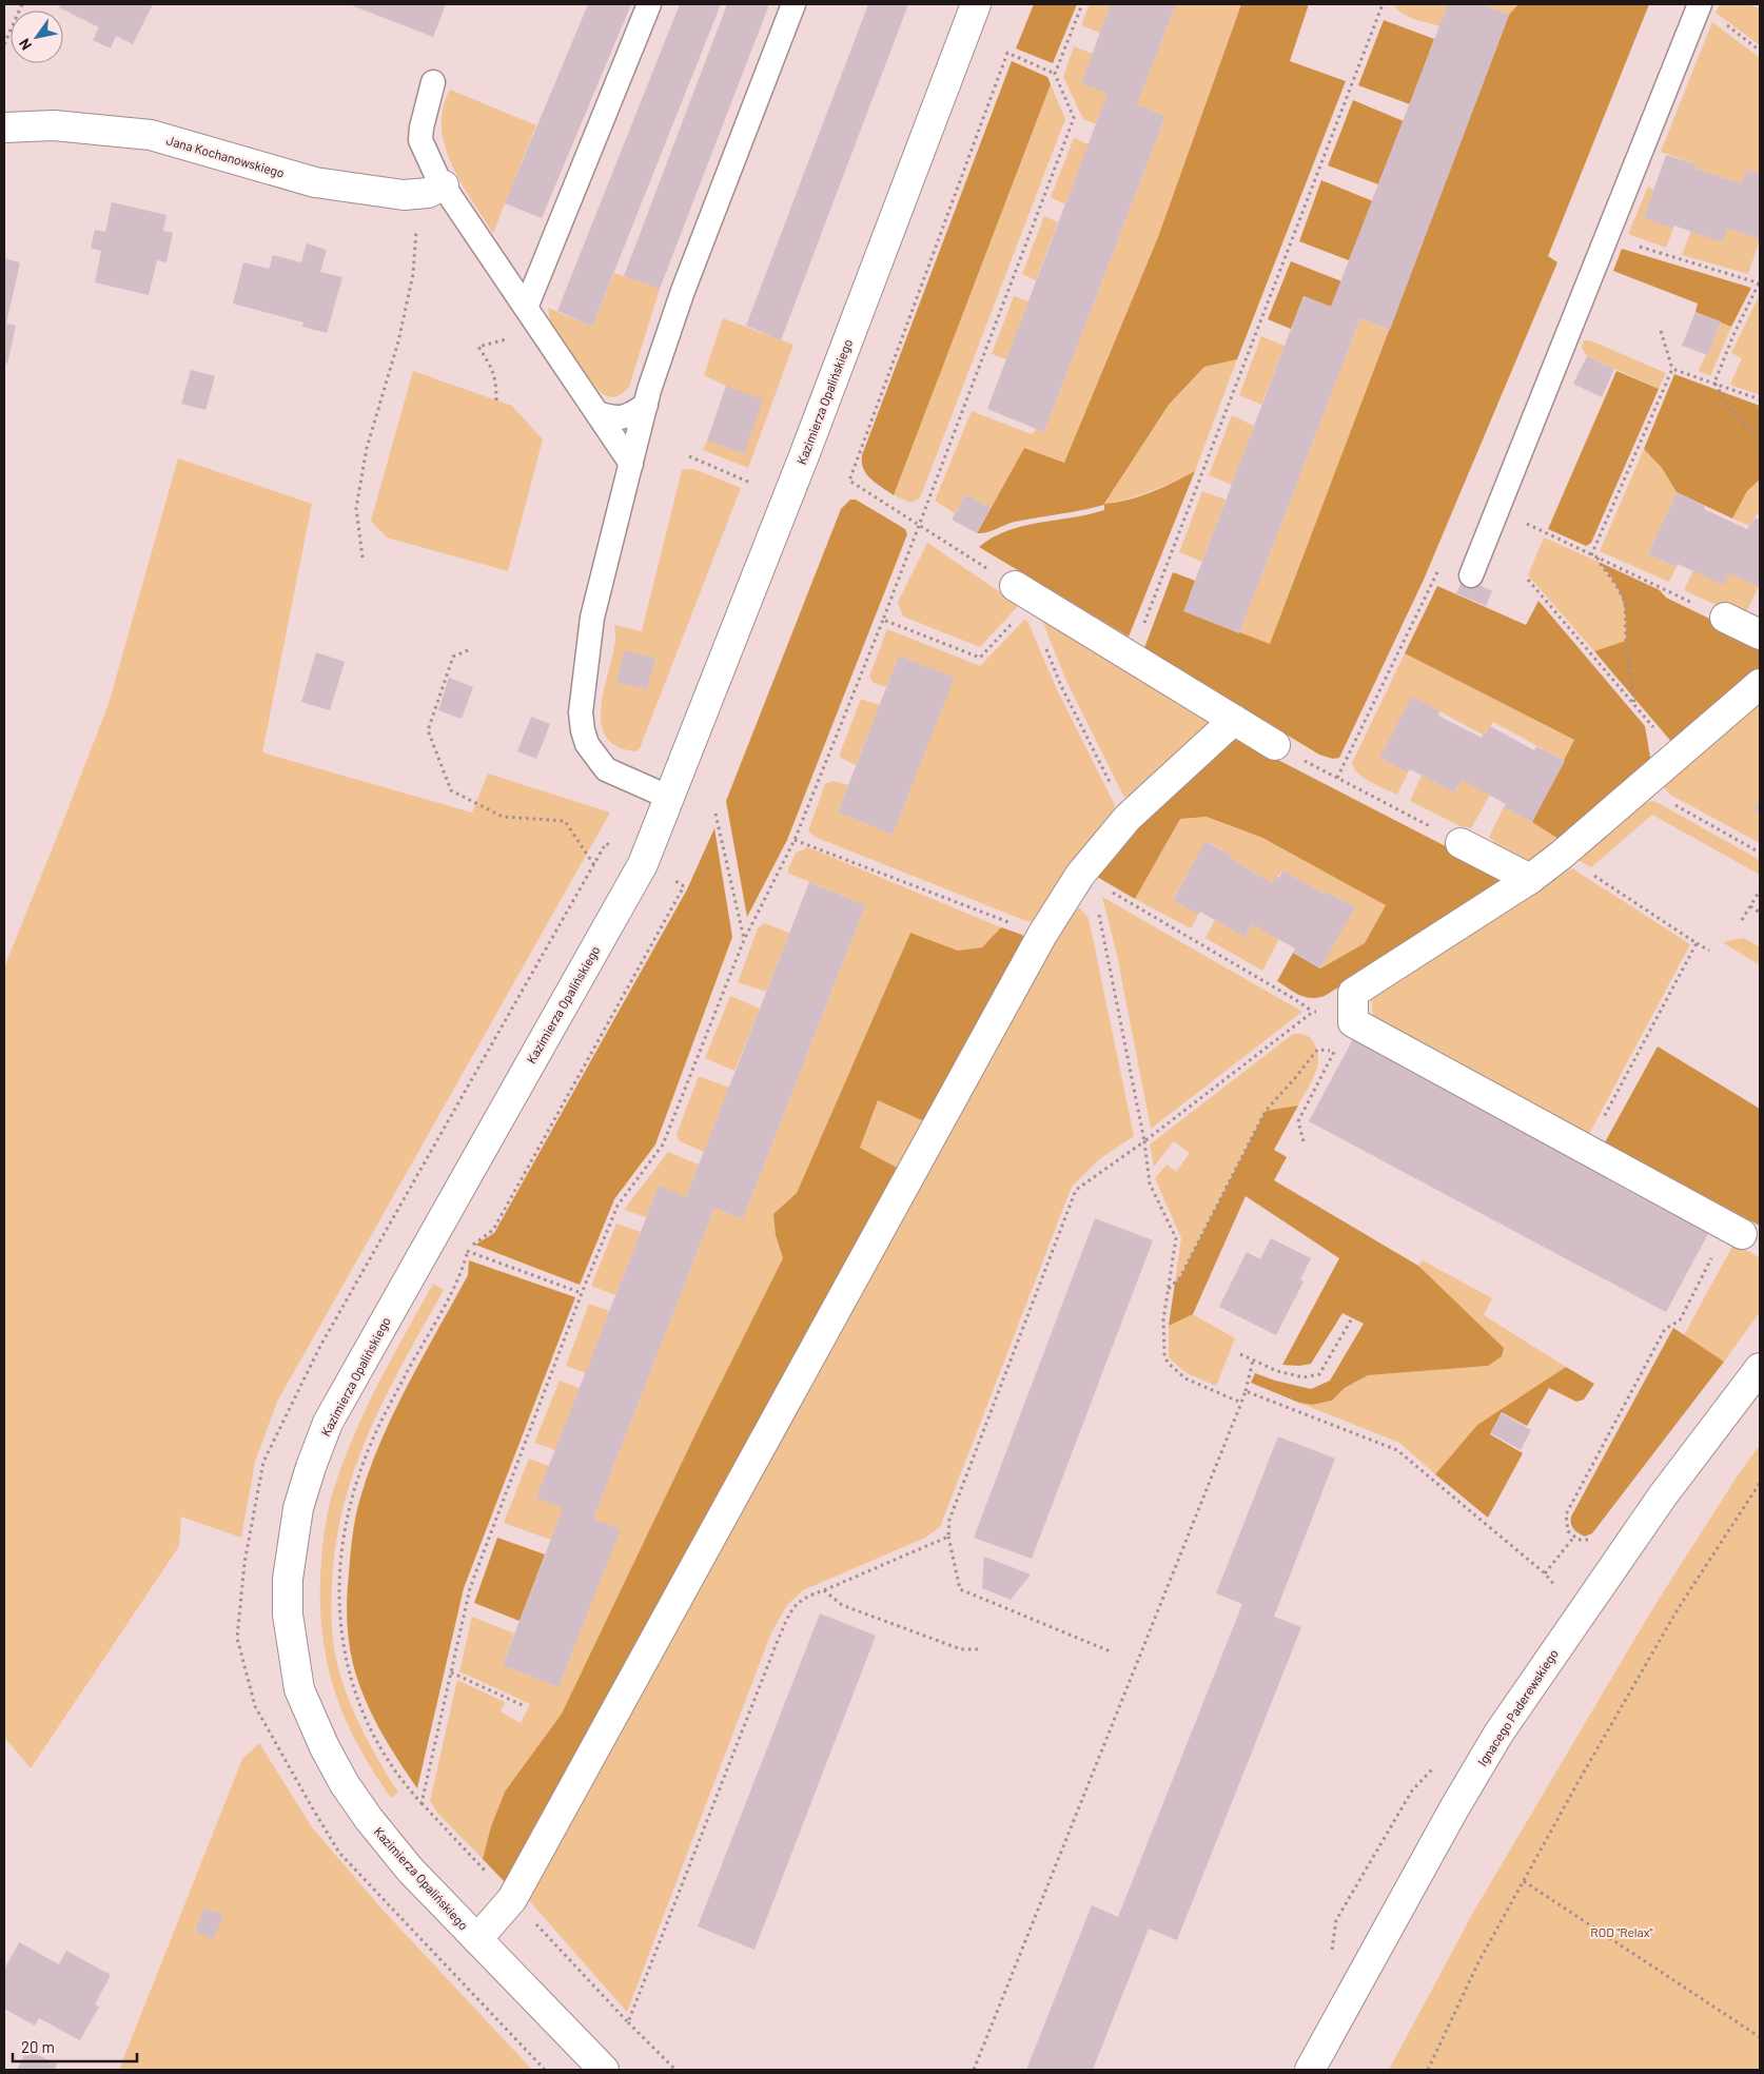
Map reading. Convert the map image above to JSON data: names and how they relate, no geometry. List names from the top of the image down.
{
  "streets": {
    "street": ["Jana Kochanowskiego", "Kazimierza Opalińskiego", "Ignacego Paderewskiego"]
  },
  "parks": ["ROD \"Relax\""],
  "scale_bar": "20 m",
  "north": "bottom left"
}
